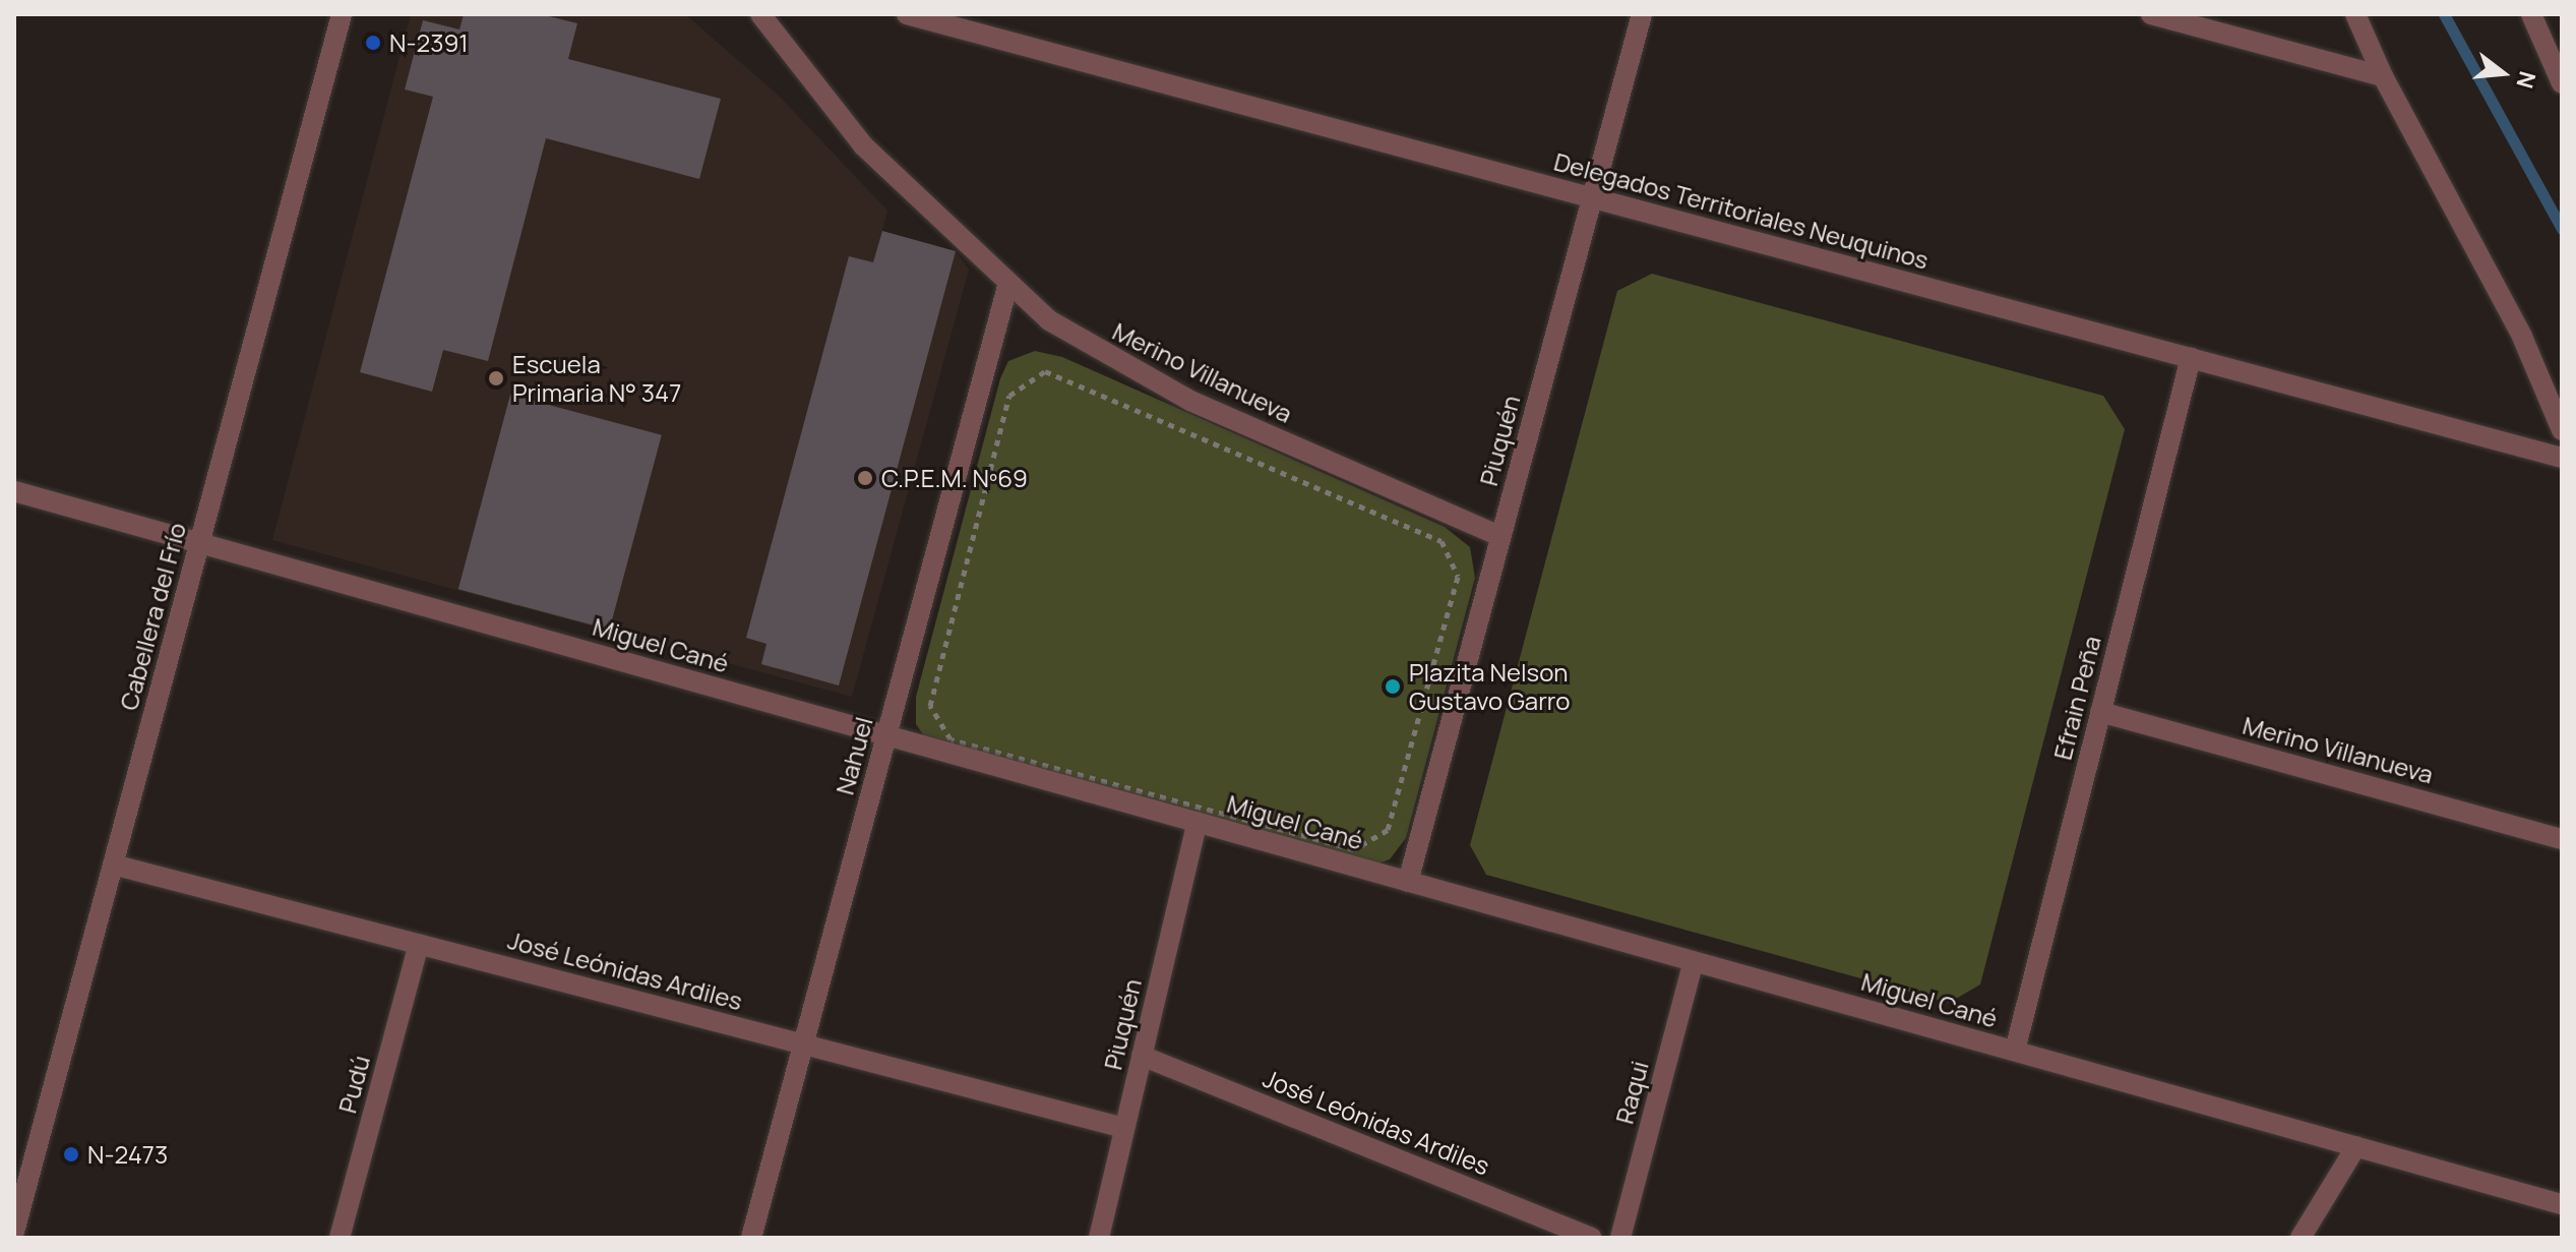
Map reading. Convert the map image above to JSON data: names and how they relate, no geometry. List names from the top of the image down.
{
  "streets": {
    "street": [
      "Delegados Territoriales Neuquinos",
      "Merino Villanueva",
      "Piuquén",
      "Cabellera del Frío",
      "Miguel Cané",
      "Efrain Peña",
      "Nahuel",
      "José Leónidas Ardiles",
      "Pudú",
      "Raqui"
    ]
  },
  "crossings": [
    ["Delegados Territoriales Neuquinos", "Piuquén"],
    ["Delegados Territoriales Neuquinos", "Efrain Peña"],
    ["Merino Villanueva", "Piuquén"],
    ["Merino Villanueva", "Efrain Peña"],
    ["Merino Villanueva", "Nahuel"],
    ["Piuquén", "Miguel Cané"],
    ["Piuquén", "José Leónidas Ardiles"],
    ["Cabellera del Frío", "Miguel Cané"],
    ["Cabellera del Frío", "José Leónidas Ardiles"],
    ["Miguel Cané", "Efrain Peña"],
    ["Miguel Cané", "Nahuel"],
    ["Miguel Cané", "Raqui"],
    ["Nahuel", "José Leónidas Ardiles"],
    ["José Leónidas Ardiles", "Pudú"]
  ],
  "places": [
    "N-2391",
    "Escuela Primaria N° 347",
    "C.P.E.M. Nº69",
    "Plazita Nelson Gustavo Garro",
    "N-2473"
  ],
  "north": "right"
}
